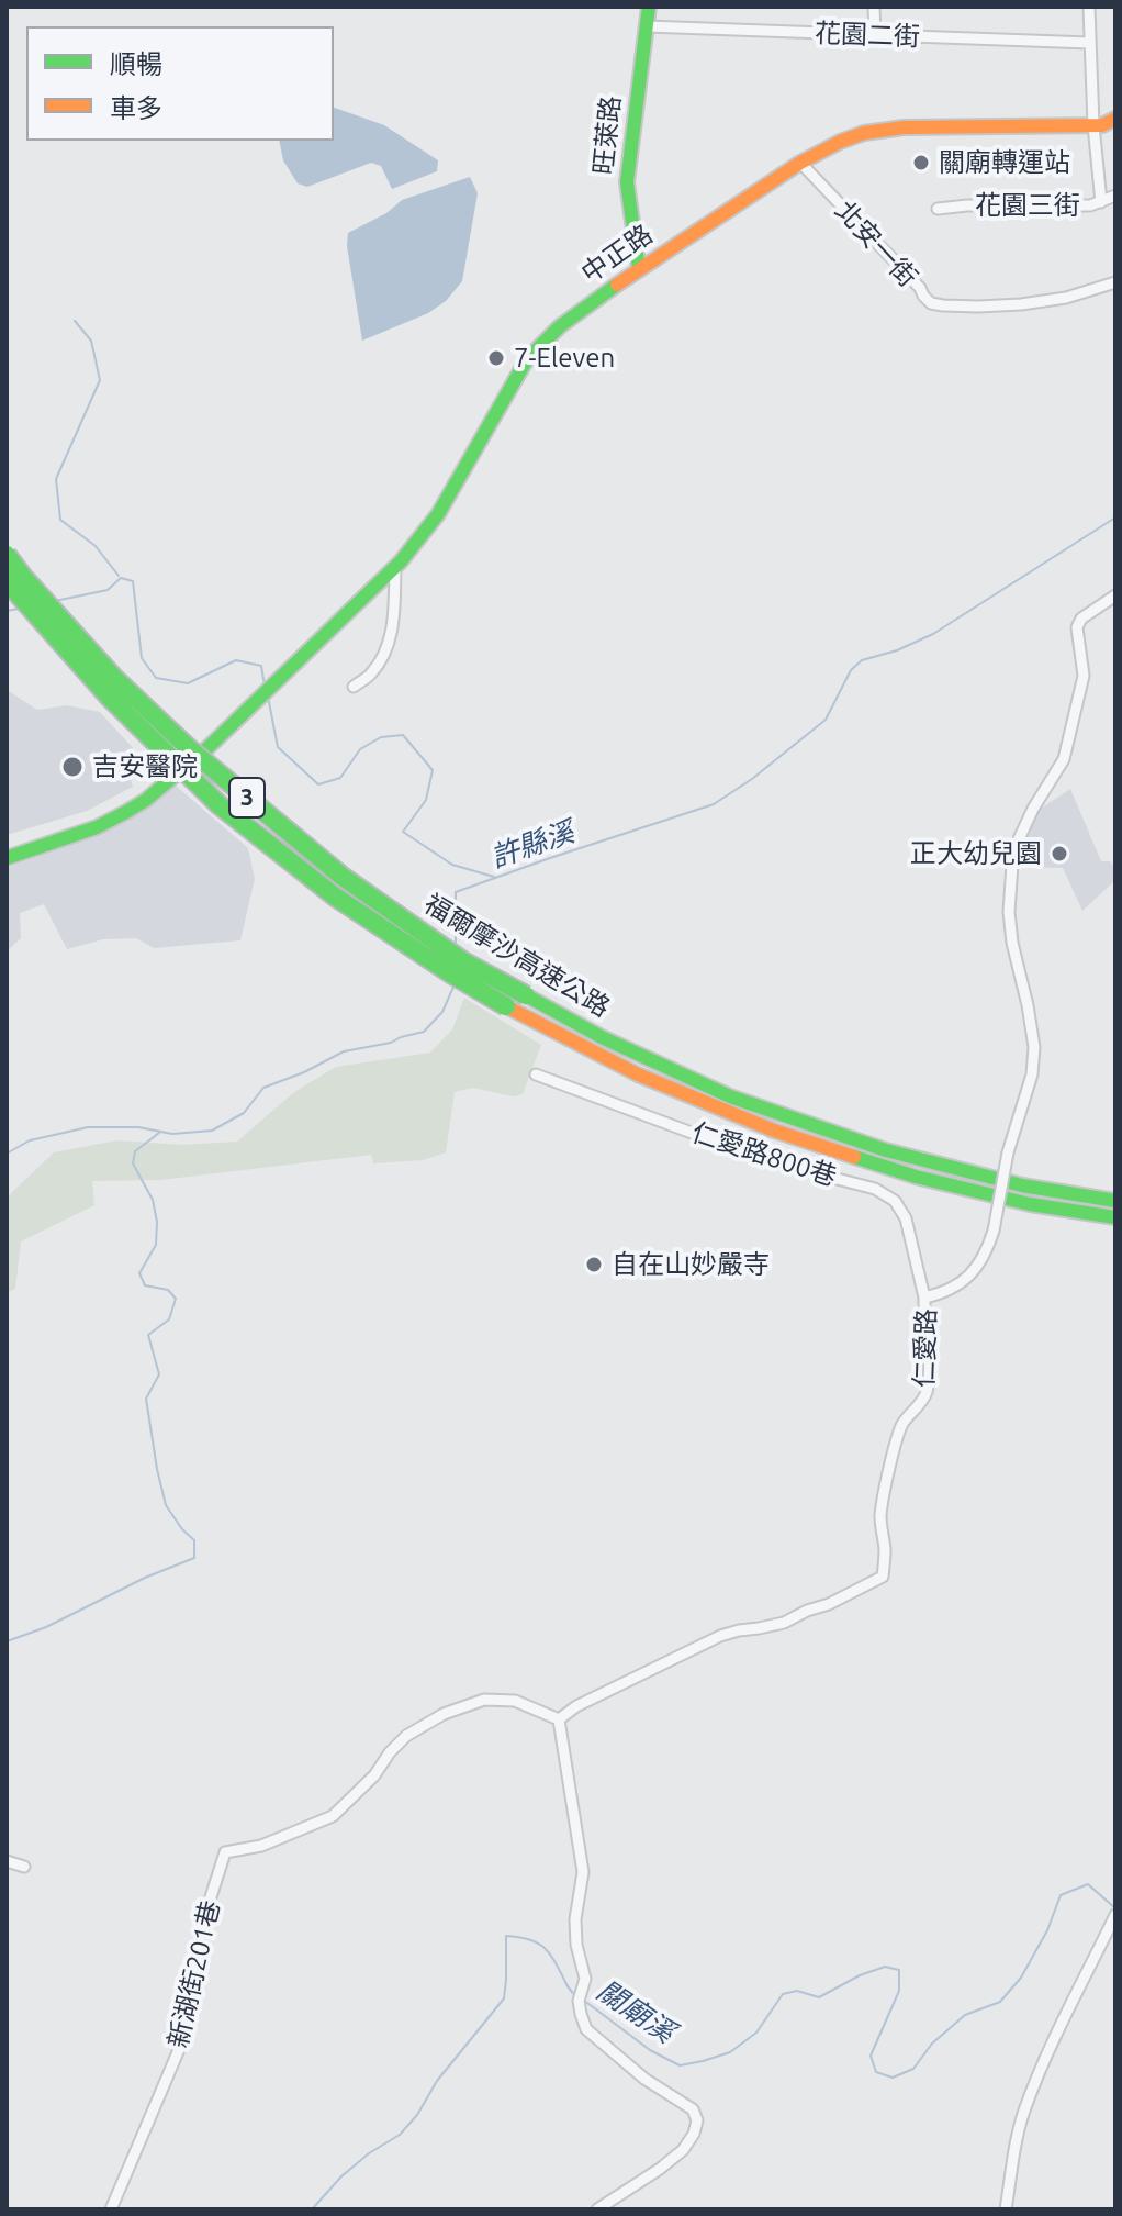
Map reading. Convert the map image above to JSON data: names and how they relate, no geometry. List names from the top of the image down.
{
  "streets": {
    "main road": [
      "旺萊路",
      "中正路",
      "3",
      "福爾摩沙高速公路"
    ],
    "street": [
      "花園二街",
      "花園三街",
      "北安一街",
      "仁愛路800巷",
      "仁愛路",
      "新湖街201巷"
    ]
  },
  "crossings": [
    ["花園二街", "旺萊路"],
    ["旺萊路", "中正路"],
    ["北安一街", "中正路"],
    ["仁愛路800巷", "仁愛路"],
    ["仁愛路", "新湖街201巷"]
  ],
  "water": ["許縣溪", "關廟溪"],
  "places": [
    "關廟轉運站",
    "7-Eleven",
    "吉安醫院",
    "正大幼兒園",
    "自在山妙嚴寺"
  ],
  "legend": ["順暢", "車多"]
}
